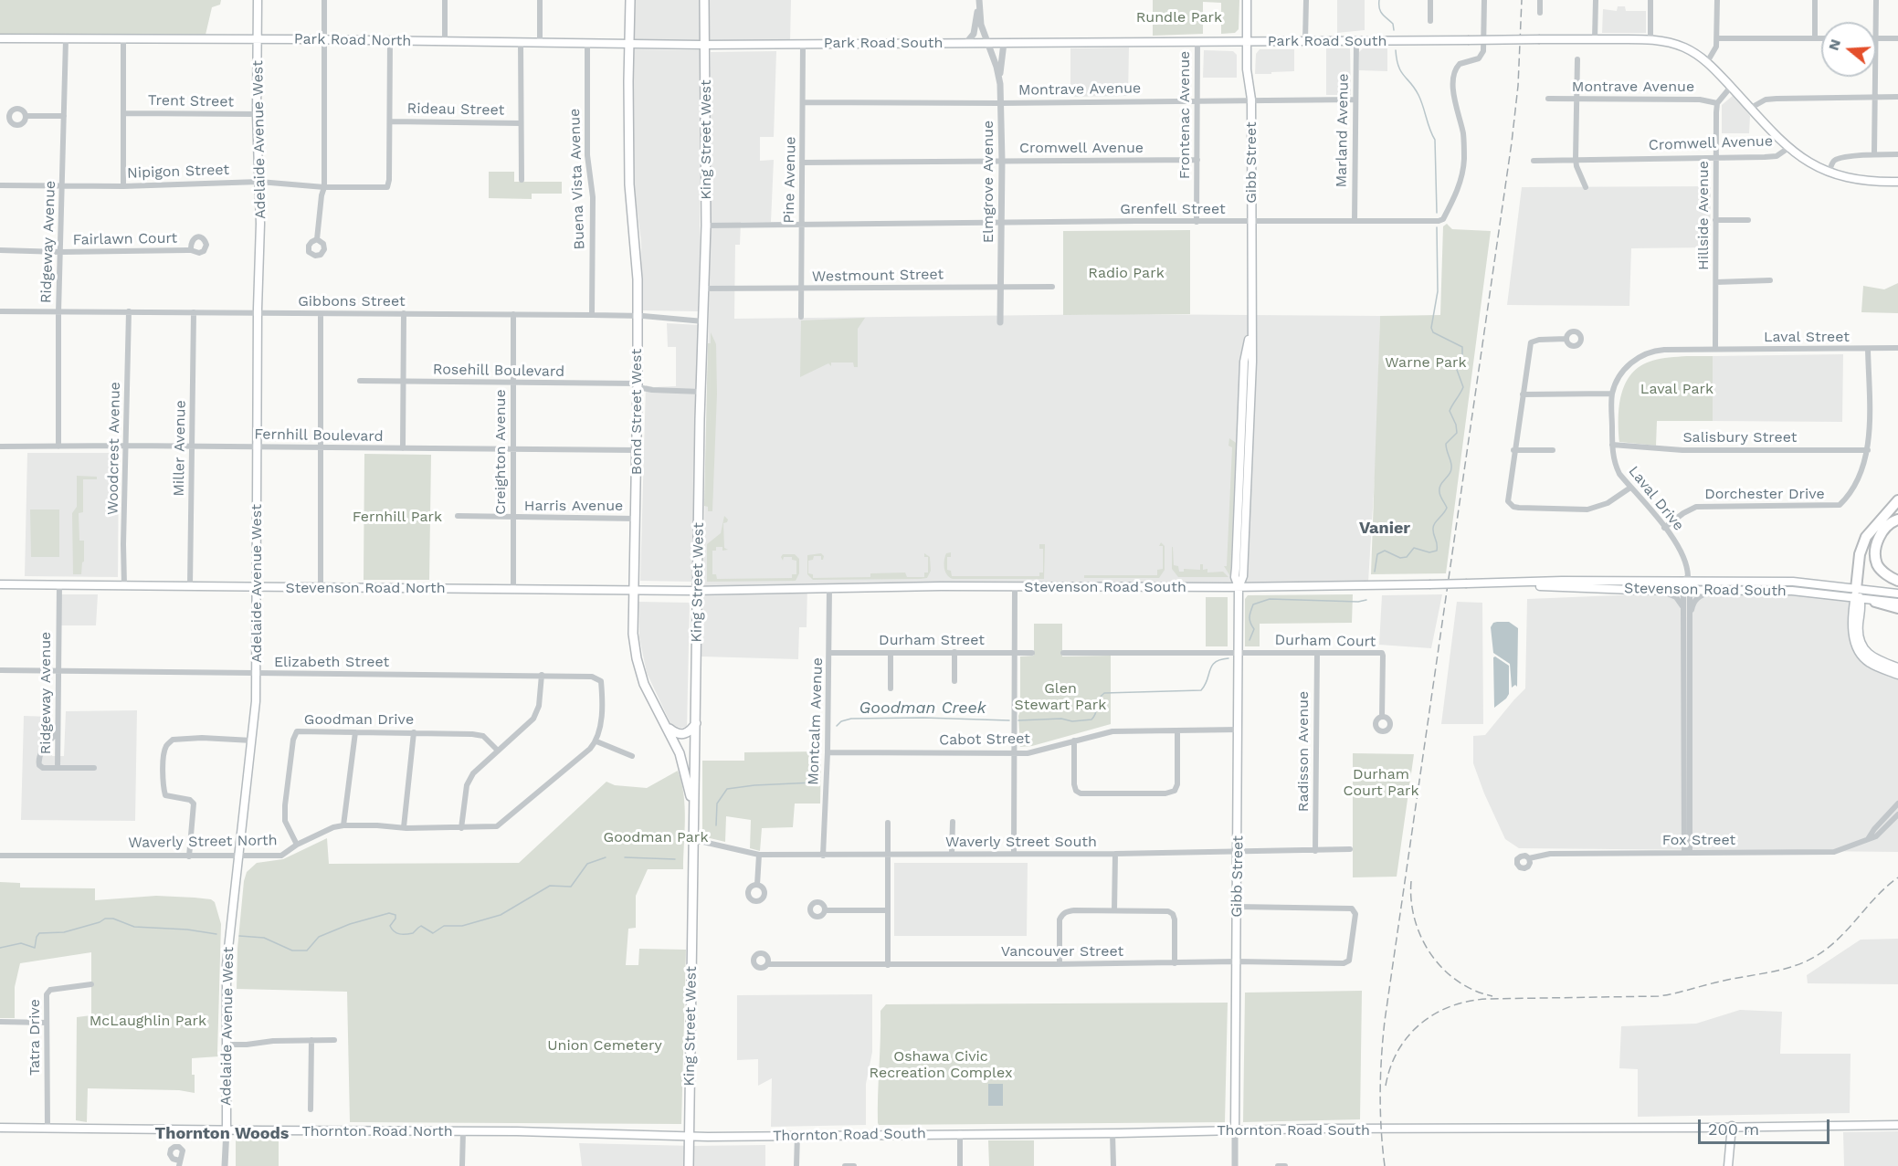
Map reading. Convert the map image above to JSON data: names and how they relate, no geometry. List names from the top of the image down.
{
  "streets": {
    "main road": [
      "Park Road North",
      "Park Road South",
      "Adelaide Avenue West",
      "King Street West",
      "Gibb Street",
      "Bond Street West",
      "Stevenson Road South",
      "Stevenson Road North",
      "Thornton Road South",
      "Thornton Road North"
    ],
    "street": [
      "Montrave Avenue",
      "Trent Street",
      "Rideau Street",
      "Frontenac Avenue",
      "Marland Avenue",
      "Cromwell Avenue",
      "Nipigon Street",
      "Buena Vista Avenue",
      "Pine Avenue",
      "Elmgrove Avenue",
      "Grenfell Street",
      "Hillside Avenue",
      "Fairlawn Court",
      "Ridgeway Avenue",
      "Westmount Street",
      "Gibbons Street",
      "Laval Street",
      "Rosehill Boulevard",
      "Fernhill Boulevard",
      "Salisbury Street",
      "Woodcrest Avenue",
      "Miller Avenue",
      "Creighton Avenue",
      "Dorchester Drive",
      "Laval Drive",
      "Harris Avenue",
      "Durham Street",
      "Durham Court",
      "Elizabeth Street",
      "Goodman Drive",
      "Montcalm Avenue",
      "Cabot Street",
      "Radisson Avenue",
      "Fox Street",
      "Waverly Street North",
      "Waverly Street South",
      "Vancouver Street",
      "Tatra Drive"
    ]
  },
  "crossings": [
    ["Park Road North", "Park Road South"],
    ["Park Road North", "Adelaide Avenue West"],
    ["Park Road North", "King Street West"],
    ["Park Road North", "Buena Vista Avenue"],
    ["Park Road North", "Ridgeway Avenue"],
    ["Park Road North", "Bond Street West"],
    ["Park Road South", "Frontenac Avenue"],
    ["Park Road South", "Marland Avenue"],
    ["Park Road South", "King Street West"],
    ["Park Road South", "Cromwell Avenue"],
    ["Park Road South", "Gibb Street"],
    ["Park Road South", "Pine Avenue"],
    ["Park Road South", "Elmgrove Avenue"],
    ["Montrave Avenue", "Frontenac Avenue"],
    ["Montrave Avenue", "Marland Avenue"],
    ["Montrave Avenue", "Gibb Street"],
    ["Montrave Avenue", "Pine Avenue"],
    ["Montrave Avenue", "Elmgrove Avenue"],
    ["Montrave Avenue", "Hillside Avenue"],
    ["Trent Street", "Adelaide Avenue West"],
    ["Rideau Street", "Nipigon Street"],
    ["Frontenac Avenue", "Cromwell Avenue"],
    ["Frontenac Avenue", "Grenfell Street"],
    ["Marland Avenue", "Grenfell Street"],
    ["Adelaide Avenue West", "Nipigon Street"],
    ["Adelaide Avenue West", "Gibbons Street"],
    ["Adelaide Avenue West", "Fernhill Boulevard"],
    ["Adelaide Avenue West", "Stevenson Road North"],
    ["Adelaide Avenue West", "Elizabeth Street"],
    ["Adelaide Avenue West", "Waverly Street North"],
    ["Adelaide Avenue West", "Thornton Road North"],
    ["King Street West", "Grenfell Street"],
    ["King Street West", "Westmount Street"],
    ["King Street West", "Gibbons Street"],
    ["King Street West", "Rosehill Boulevard"],
    ["King Street West", "Bond Street West"],
    ["King Street West", "Stevenson Road South"],
    ["King Street West", "Stevenson Road North"],
    ["King Street West", "Waverly Street South"],
    ["King Street West", "Thornton Road South"],
    ["King Street West", "Thornton Road North"],
    ["Cromwell Avenue", "Pine Avenue"],
    ["Cromwell Avenue", "Elmgrove Avenue"],
    ["Cromwell Avenue", "Hillside Avenue"],
    ["Gibb Street", "Grenfell Street"],
    ["Gibb Street", "Stevenson Road South"],
    ["Gibb Street", "Durham Court"],
    ["Gibb Street", "Cabot Street"],
    ["Gibb Street", "Waverly Street South"],
    ["Gibb Street", "Vancouver Street"],
    ["Gibb Street", "Thornton Road South"],
    ["Nipigon Street", "Ridgeway Avenue"],
    ["Buena Vista Avenue", "Gibbons Street"],
    ["Pine Avenue", "Grenfell Street"],
    ["Pine Avenue", "Westmount Street"],
    ["Elmgrove Avenue", "Grenfell Street"],
    ["Elmgrove Avenue", "Westmount Street"],
    ["Hillside Avenue", "Laval Street"],
    ["Hillside Avenue", "Laval Drive"],
    ["Fairlawn Court", "Ridgeway Avenue"],
    ["Ridgeway Avenue", "Gibbons Street"],
    ["Ridgeway Avenue", "Fernhill Boulevard"],
    ["Ridgeway Avenue", "Stevenson Road North"],
    ["Ridgeway Avenue", "Elizabeth Street"],
    ["Gibbons Street", "Bond Street West"],
    ["Gibbons Street", "Woodcrest Avenue"],
    ["Gibbons Street", "Miller Avenue"],
    ["Gibbons Street", "Creighton Avenue"],
    ["Laval Street", "Dorchester Drive"],
    ["Laval Street", "Laval Drive"],
    ["Rosehill Boulevard", "Bond Street West"],
    ["Rosehill Boulevard", "Creighton Avenue"],
    ["Bond Street West", "Fernhill Boulevard"],
    ["Bond Street West", "Harris Avenue"],
    ["Bond Street West", "Stevenson Road North"],
    ["Fernhill Boulevard", "Woodcrest Avenue"],
    ["Fernhill Boulevard", "Miller Avenue"],
    ["Fernhill Boulevard", "Creighton Avenue"],
    ["Salisbury Street", "Dorchester Drive"],
    ["Salisbury Street", "Laval Drive"],
    ["Woodcrest Avenue", "Stevenson Road North"],
    ["Miller Avenue", "Stevenson Road North"],
    ["Creighton Avenue", "Harris Avenue"],
    ["Creighton Avenue", "Stevenson Road North"],
    ["Dorchester Drive", "Laval Drive"],
    ["Laval Drive", "Stevenson Road South"],
    ["Laval Drive", "Fox Street"],
    ["Stevenson Road South", "Stevenson Road North"],
    ["Stevenson Road South", "Montcalm Avenue"],
    ["Durham Street", "Montcalm Avenue"],
    ["Durham Court", "Radisson Avenue"],
    ["Elizabeth Street", "Waverly Street North"],
    ["Goodman Drive", "Waverly Street North"],
    ["Montcalm Avenue", "Cabot Street"],
    ["Montcalm Avenue", "Waverly Street South"],
    ["Radisson Avenue", "Waverly Street South"],
    ["Tatra Drive", "Thornton Road North"],
    ["Thornton Road South", "Thornton Road North"]
  ],
  "districts": ["Vanier", "Thornton Woods"],
  "water": ["Goodman Creek"],
  "parks": [
    "Rundle Park",
    "Radio Park",
    "Warne Park",
    "Laval Park",
    "Fernhill Park",
    "Glen Stewart Park",
    "Durham Court Park",
    "Goodman Park",
    "McLaughlin Park",
    "Union Cemetery",
    "Oshawa Civic Recreation Complex"
  ],
  "scale_bar": "200 m",
  "north": "left"
}
